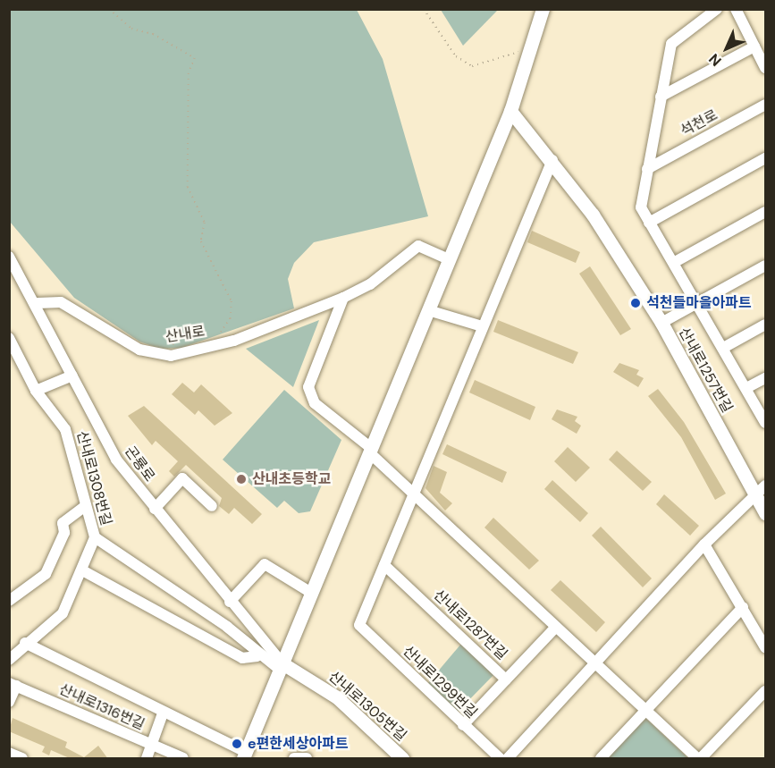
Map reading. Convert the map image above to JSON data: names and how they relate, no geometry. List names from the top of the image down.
{
  "streets": {
    "main road": ["산내로1257번길", "산내로1305번길"],
    "street": [
      "석천로",
      "산내로",
      "곤룡로",
      "산내로1308번길",
      "산내로1287번길",
      "산내로1299번길",
      "산내로1316번길"
    ]
  },
  "crossings": [
    ["산내로", "곤룡로"],
    ["곤룡로", "산내로1308번길"],
    ["곤룡로", "산내로1305번길"],
    ["산내로1308번길", "산내로1305번길"],
    ["산내로1287번길", "산내로1299번길"]
  ],
  "places": ["석천들마을아파트", "산내초등학교", "e편한세상아파트"],
  "north": "bottom left"
}
